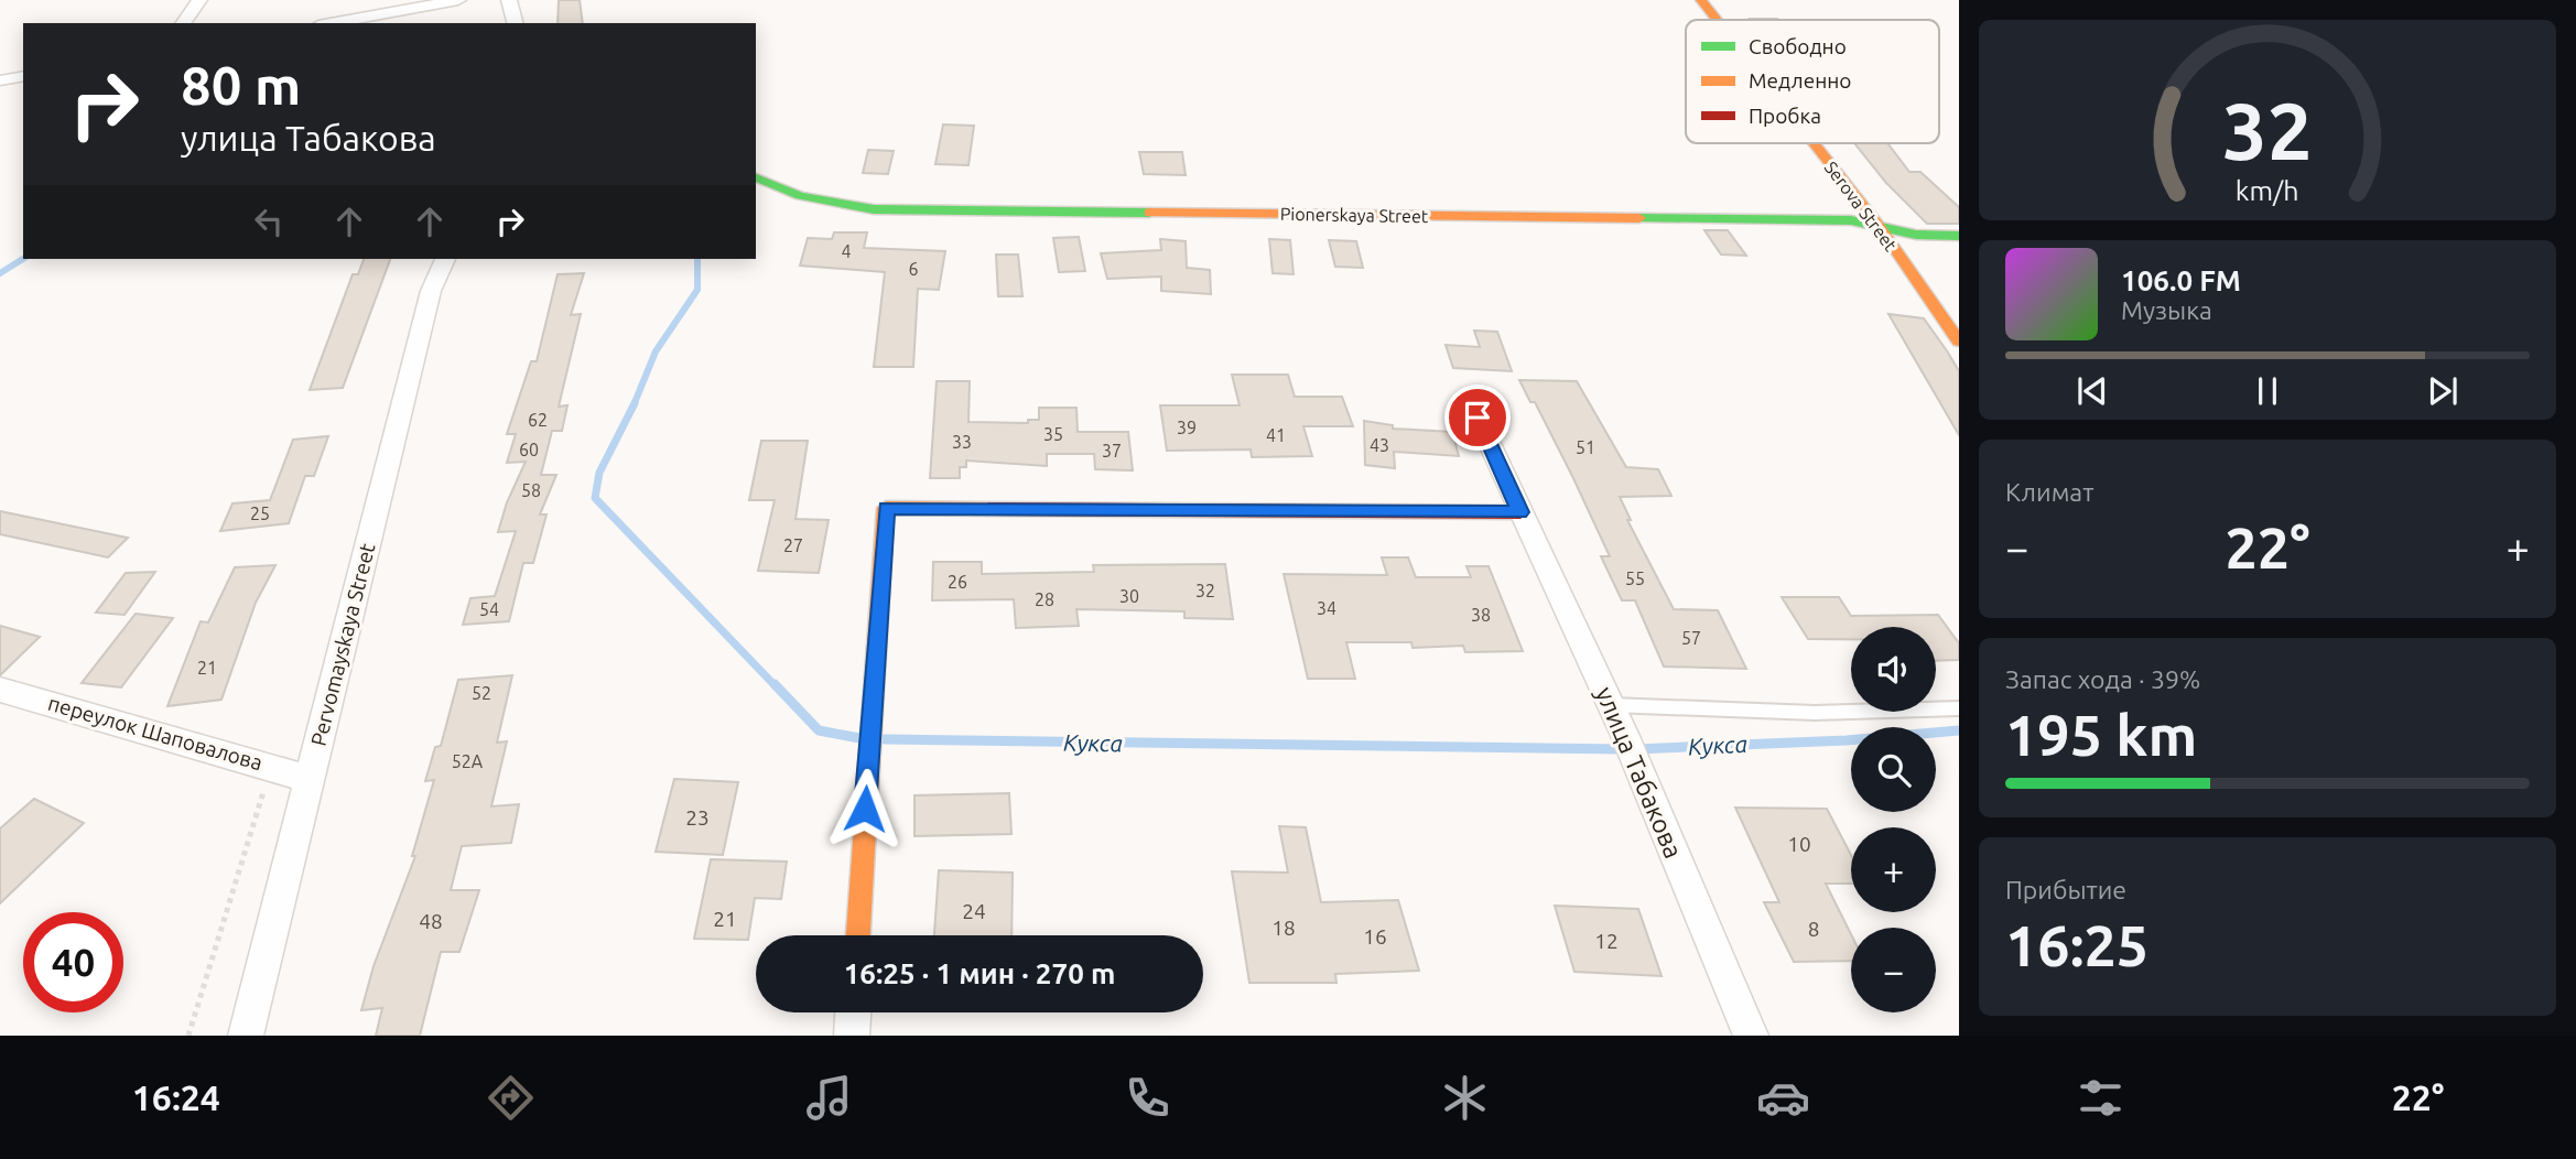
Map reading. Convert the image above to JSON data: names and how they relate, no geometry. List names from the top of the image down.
{
  "streets": {
    "street": [
      "Serova Street",
      "Pionerskaya Street",
      "Pervomayskaya Street",
      "переулок Шаповалова",
      "улица Табакова"
    ]
  },
  "crossings": [
    ["Serova Street", "Pionerskaya Street"],
    ["Pervomayskaya Street", "переулок Шаповалова"]
  ],
  "water": ["Кукса"],
  "house_numbers": [
    "4",
    "6",
    "62",
    "39",
    "35",
    "41",
    "33",
    "43",
    "51",
    "60",
    "37",
    "58",
    "25",
    "27",
    "55",
    "26",
    "32",
    "30",
    "28",
    "34",
    "54",
    "38",
    "57",
    "21",
    "52",
    "52А",
    "23",
    "10",
    "24",
    "21",
    "48",
    "18",
    "8",
    "16",
    "12"
  ],
  "legend": ["Свободно", "Медленно", "Пробка"],
  "page": {
    "turn": ["80 m", "улица Табакова"],
    "song": ["106.0 FM", "Музыка"],
    "tile": [
      "Климат",
      ["Запас хода · 39%", "195 km"],
      ["Прибытие", "16:25"]
    ],
    "heat": ["−", "22°", "+"],
    "map_buttons": ["+", "−"],
    "limit": "40",
    "trip": "16:25 · 1 мин · 270 m",
    "tabs": ["16:24", "22°"],
    "gauge": ["32", "km/h"]
  }
}
